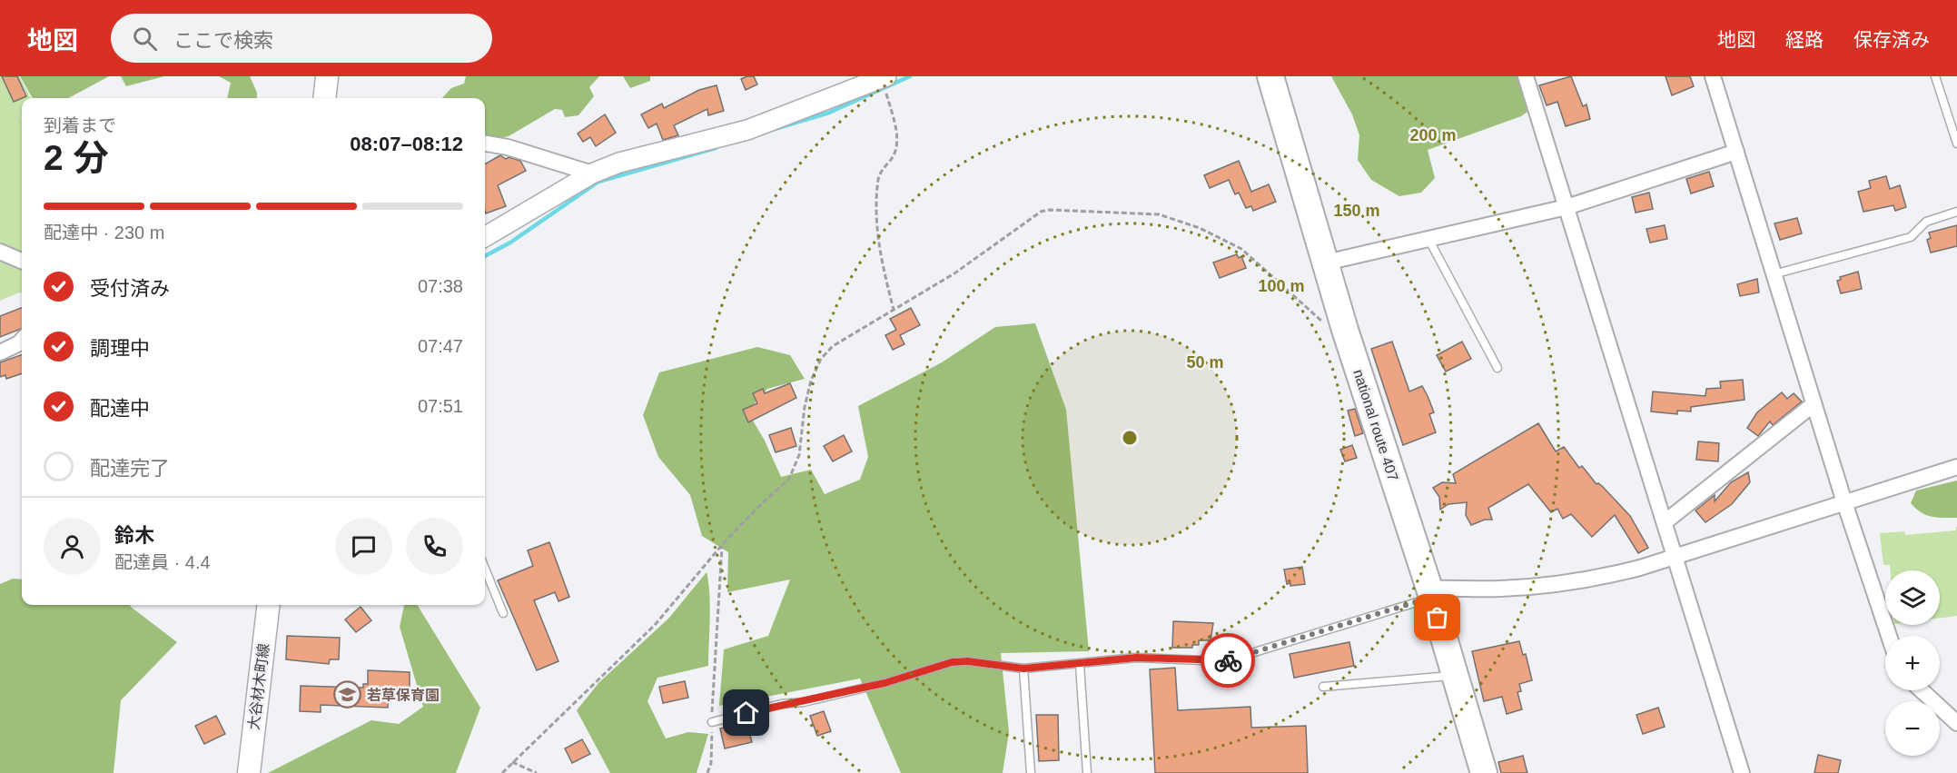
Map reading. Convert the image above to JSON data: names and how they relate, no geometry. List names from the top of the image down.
{
  "streets": {
    "highway": ["national route 407"],
    "main road": ["大谷材木町線"]
  },
  "places": {
    "school or university": ["若草保育園"]
  },
  "page": {
    "header": "地図",
    "search": "ここで検索",
    "nav": ["地図", "経路", "保存済み"],
    "heading": ["2 分", "到着まで", "08:07–08:12"],
    "panel": ["鈴木", "配達員 · 4.4"],
    "bar": "配達中 · 230 m",
    "list": [
      ["受付済み", "07:38"],
      ["調理中", "07:47"],
      ["配達中", "07:51"],
      "配達完了"
    ],
    "map_buttons": ["+", "−"]
  },
  "rings": [
    "200 m",
    "150 m",
    "100 m",
    "50 m"
  ]
}
